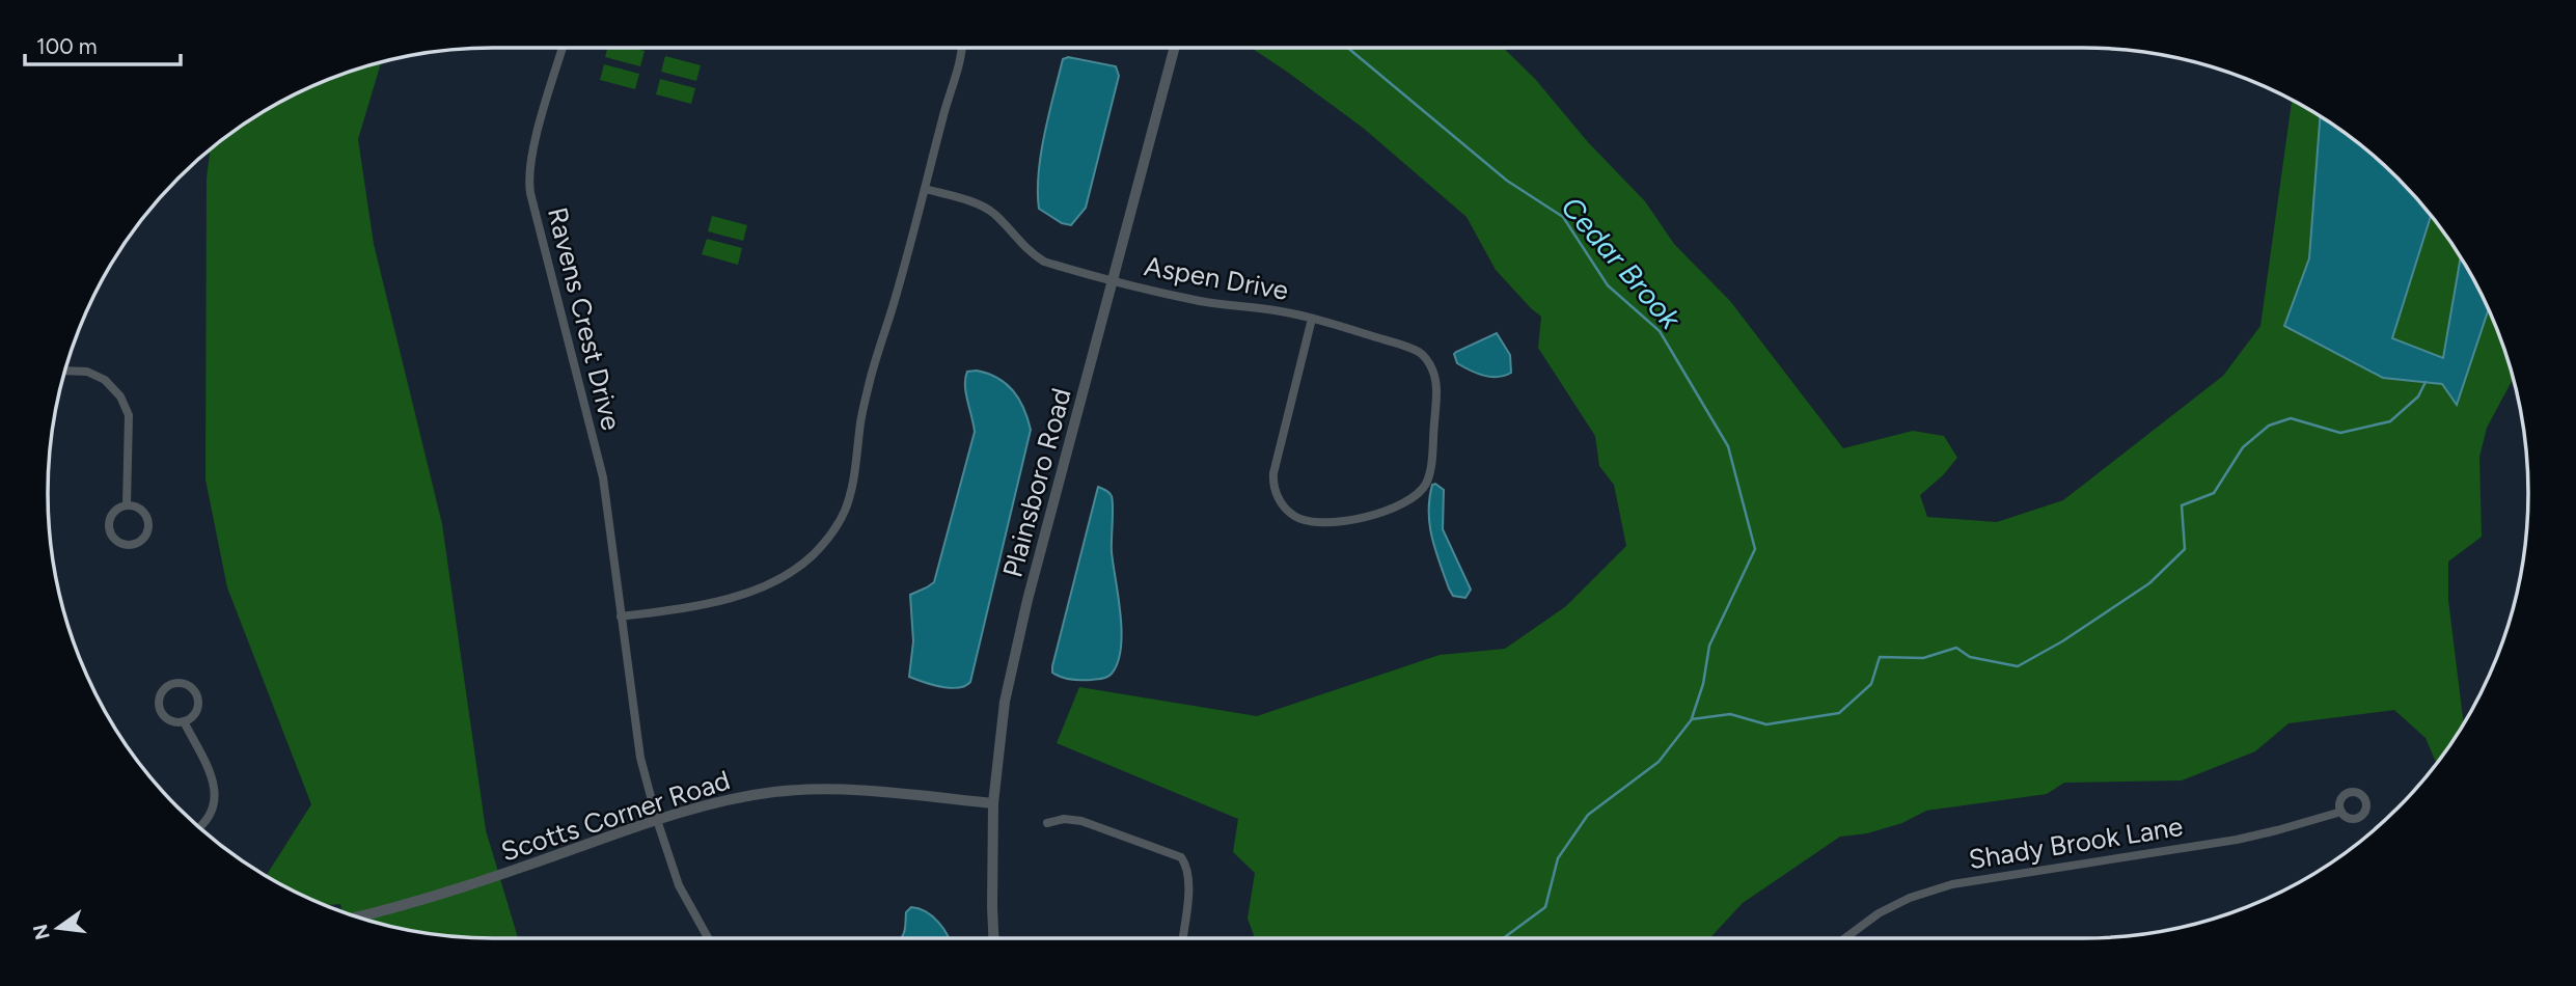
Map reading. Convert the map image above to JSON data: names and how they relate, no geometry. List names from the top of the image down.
{
  "streets": {
    "street": [
      "Aspen Drive",
      "Ravens Crest Drive",
      "Plainsboro Road",
      "Scotts Corner Road",
      "Shady Brook Lane"
    ]
  },
  "crossings": [
    ["Aspen Drive", "Plainsboro Road"],
    ["Ravens Crest Drive", "Scotts Corner Road"],
    ["Plainsboro Road", "Scotts Corner Road"]
  ],
  "water": ["Cedar Brook"],
  "scale_bar": "100 m",
  "north": "left"
}
